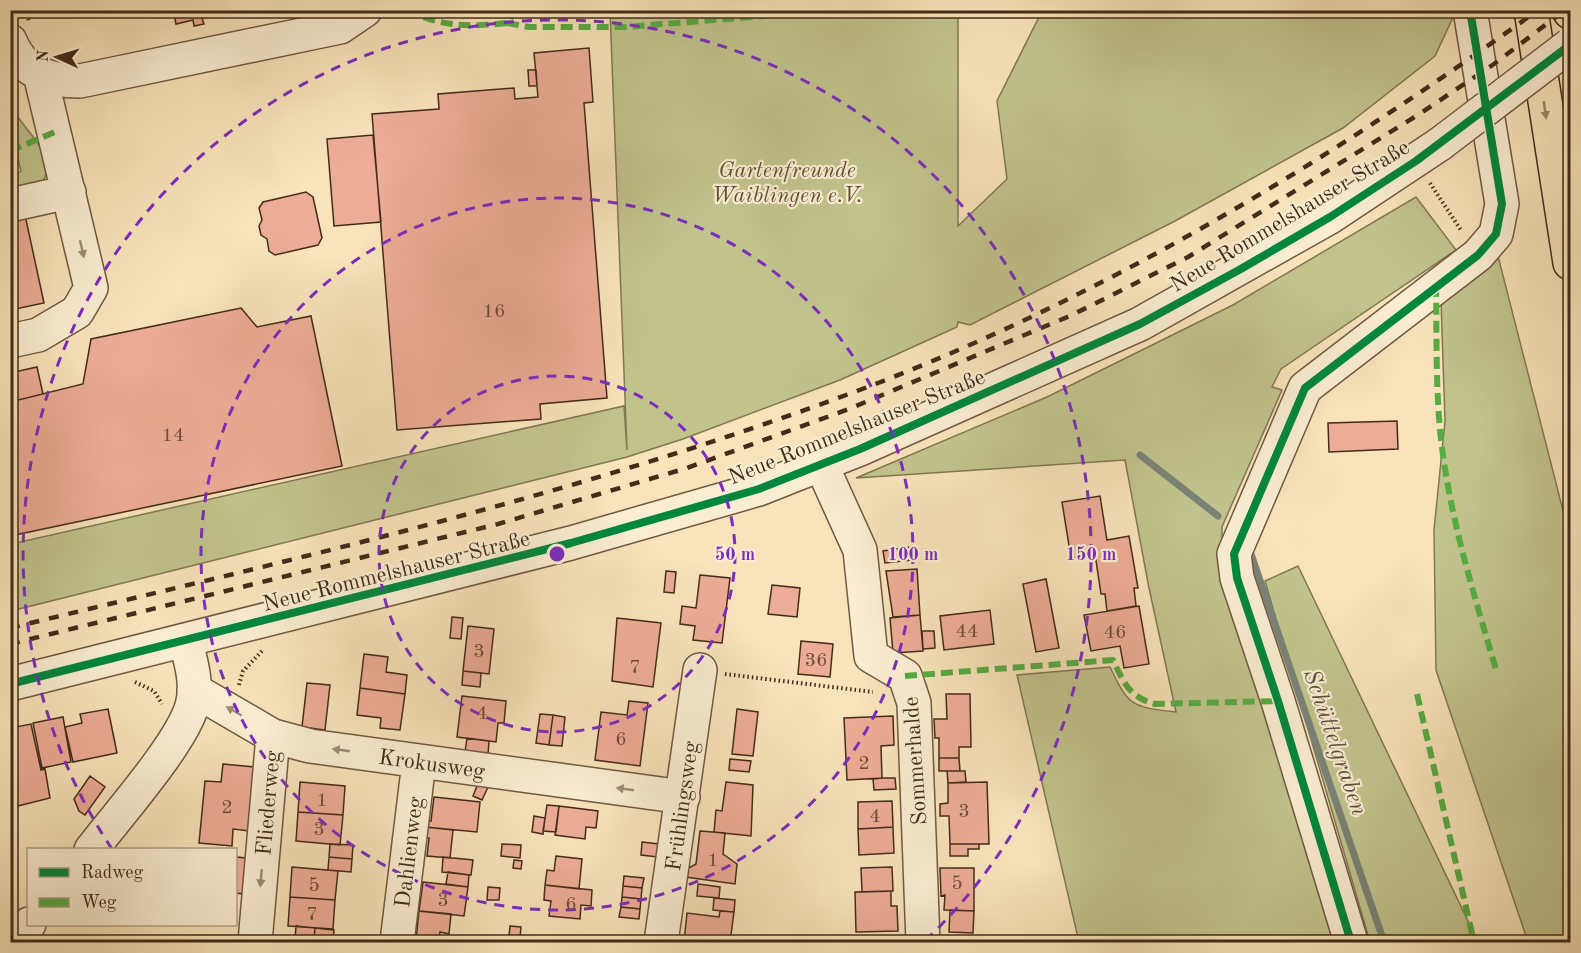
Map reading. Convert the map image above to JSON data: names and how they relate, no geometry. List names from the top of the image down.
{
  "streets": {
    "street": [
      "Neue Rommelshauser Straße",
      "Sommerhalde",
      "Krokusweg",
      "Fliederweg",
      "Frühlingsweg",
      "Dahlienweg"
    ]
  },
  "crossings": [
    ["Neue Rommelshauser Straße", "Sommerhalde"],
    ["Krokusweg", "Fliederweg"],
    ["Krokusweg", "Frühlingsweg"],
    ["Krokusweg", "Dahlienweg"]
  ],
  "one_way": ["Krokusweg", "Fliederweg"],
  "water": ["Schüttelgraben"],
  "parks": ["Gartenfreunde Waiblingen e.V."],
  "house_numbers": [
    "16",
    "14",
    "44",
    "46",
    "3",
    "36",
    "7",
    "4",
    "6",
    "2",
    "1",
    "2",
    "3",
    "4",
    "3",
    "1",
    "5",
    "5",
    "3",
    "6",
    "7"
  ],
  "legend": ["Radweg", "Weg"],
  "north": "left",
  "rings": ["50 m", "100 m", "150 m"]
}
